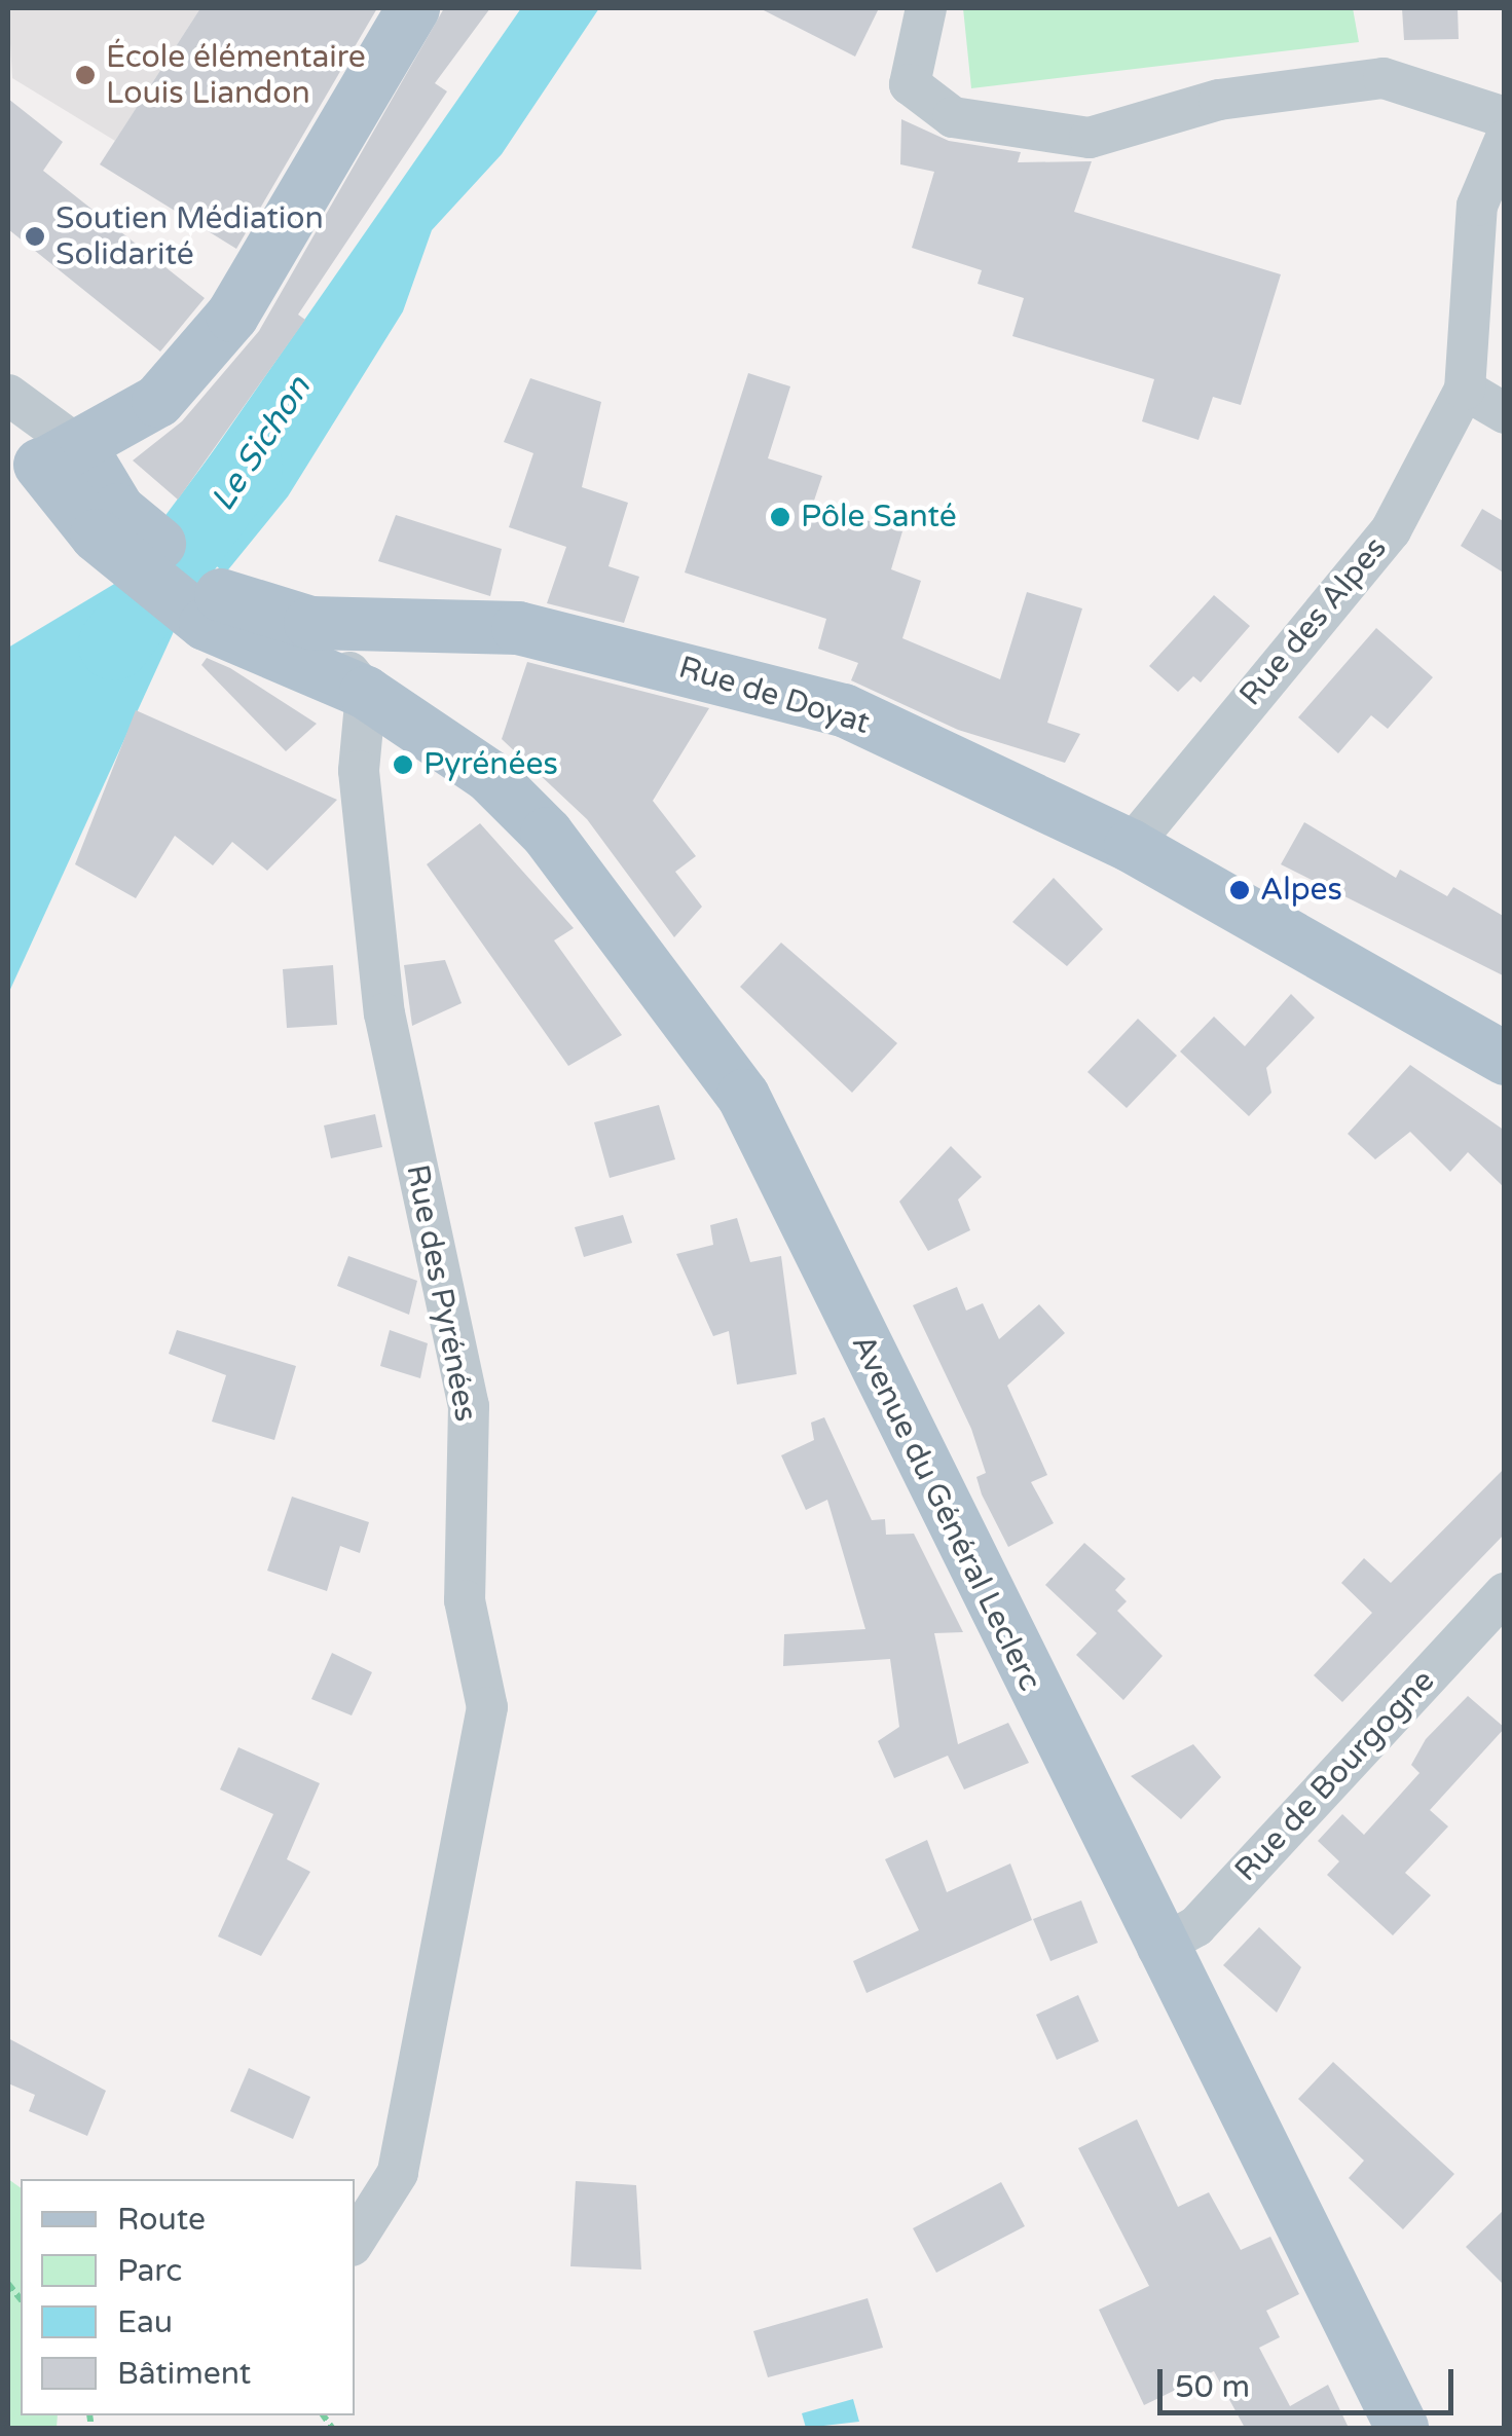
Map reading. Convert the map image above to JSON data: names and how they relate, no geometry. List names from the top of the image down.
{
  "streets": {
    "main road": ["Rue de Doyat", "Avenue du Général Leclerc"],
    "street": ["Rue des Alpes", "Rue des Pyrénées", "Rue de Bourgogne"]
  },
  "crossings": [
    ["Rue des Alpes", "Rue de Doyat"],
    ["Rue de Doyat", "Avenue du Général Leclerc"],
    ["Rue des Pyrénées", "Avenue du Général Leclerc"],
    ["Avenue du Général Leclerc", "Rue de Bourgogne"]
  ],
  "water": ["Le Sichon"],
  "places": [
    "École élémentaire Louis Liandon",
    "Soutien Médiation Solidarité",
    "Pôle Santé",
    "Pyrénées",
    "Alpes"
  ],
  "legend": [
    "Route",
    "Parc",
    "Eau",
    "Bâtiment"
  ],
  "scale_bar": "50 m"
}
